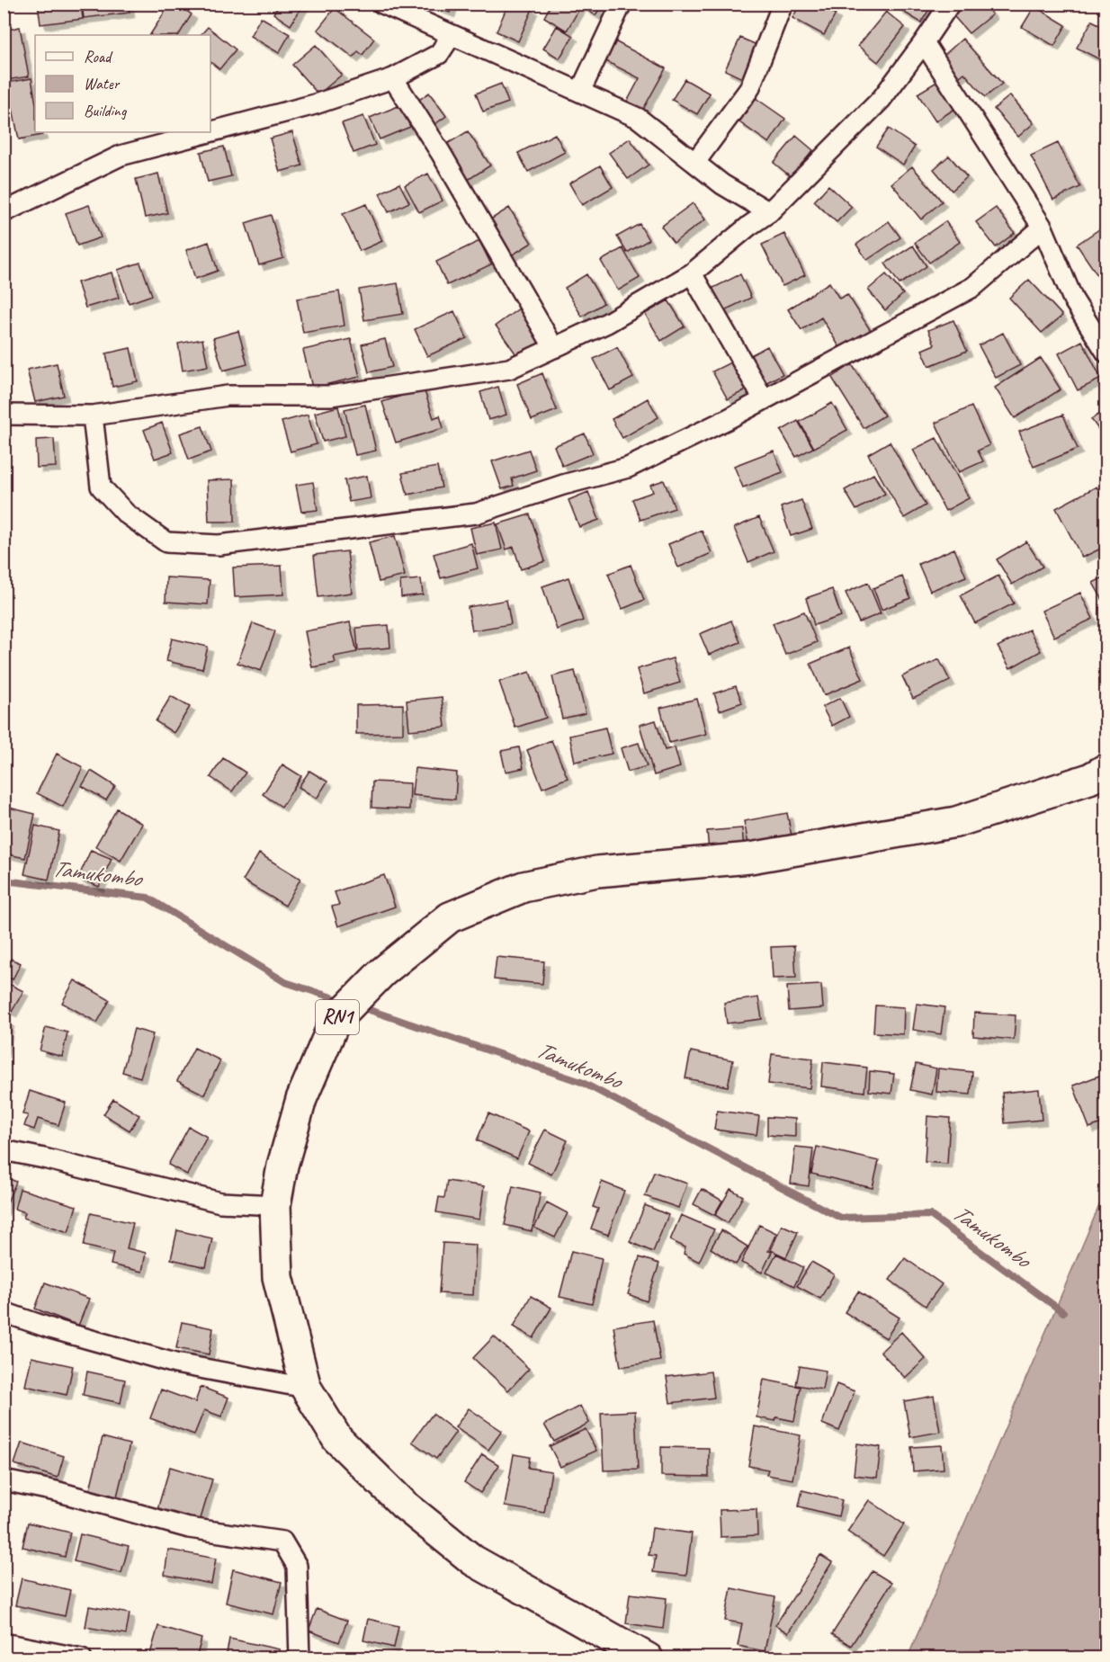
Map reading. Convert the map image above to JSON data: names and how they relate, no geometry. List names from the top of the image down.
{
  "streets": {
    "highway": ["RN1"]
  },
  "water": ["Tamukombo"],
  "legend": ["Road", "Water", "Building"]
}
